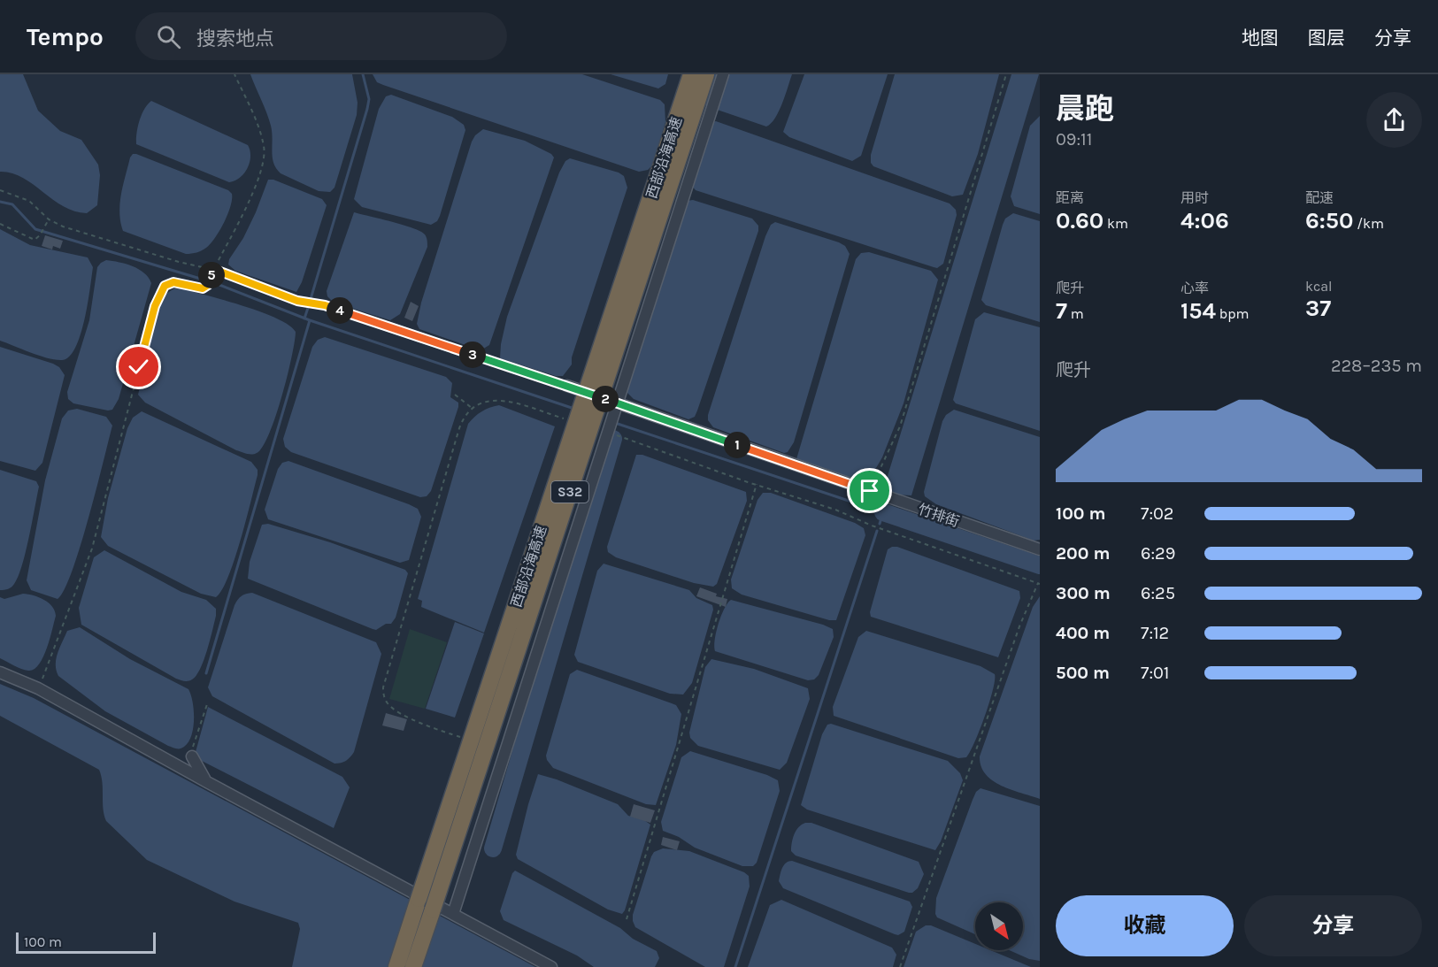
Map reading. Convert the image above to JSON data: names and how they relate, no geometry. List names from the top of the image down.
{
  "streets": {
    "highway": ["西部沿海高速", "S32"],
    "street": ["竹排街"]
  },
  "scale_bar": "100 m",
  "north": "bottom right",
  "page": {
    "header": "Tempo",
    "search": "搜索地点",
    "nav": ["地图", "图层", "分享"],
    "heading": ["晨跑", "09:11"],
    "stats": [
      ["距离", "0.60 km"],
      ["用时", "4:06"],
      ["配速", "6:50 /km"],
      ["爬升", "7 m"],
      ["心率", "154 bpm"],
      ["kcal", "37"]
    ],
    "pins": [
      "5",
      "4",
      "3",
      "2",
      "1"
    ],
    "chart": ["爬升", "228–235 m"],
    "list": [
      {
        "name": "100 m",
        "note": "7:02"
      },
      {
        "name": "200 m",
        "note": "6:29"
      },
      {
        "name": "300 m",
        "note": "6:25"
      },
      {
        "name": "400 m",
        "note": "7:12"
      },
      {
        "name": "500 m",
        "note": "7:01"
      }
    ],
    "buttons": ["收藏", "分享"],
    "scale": "100 m"
  }
}
